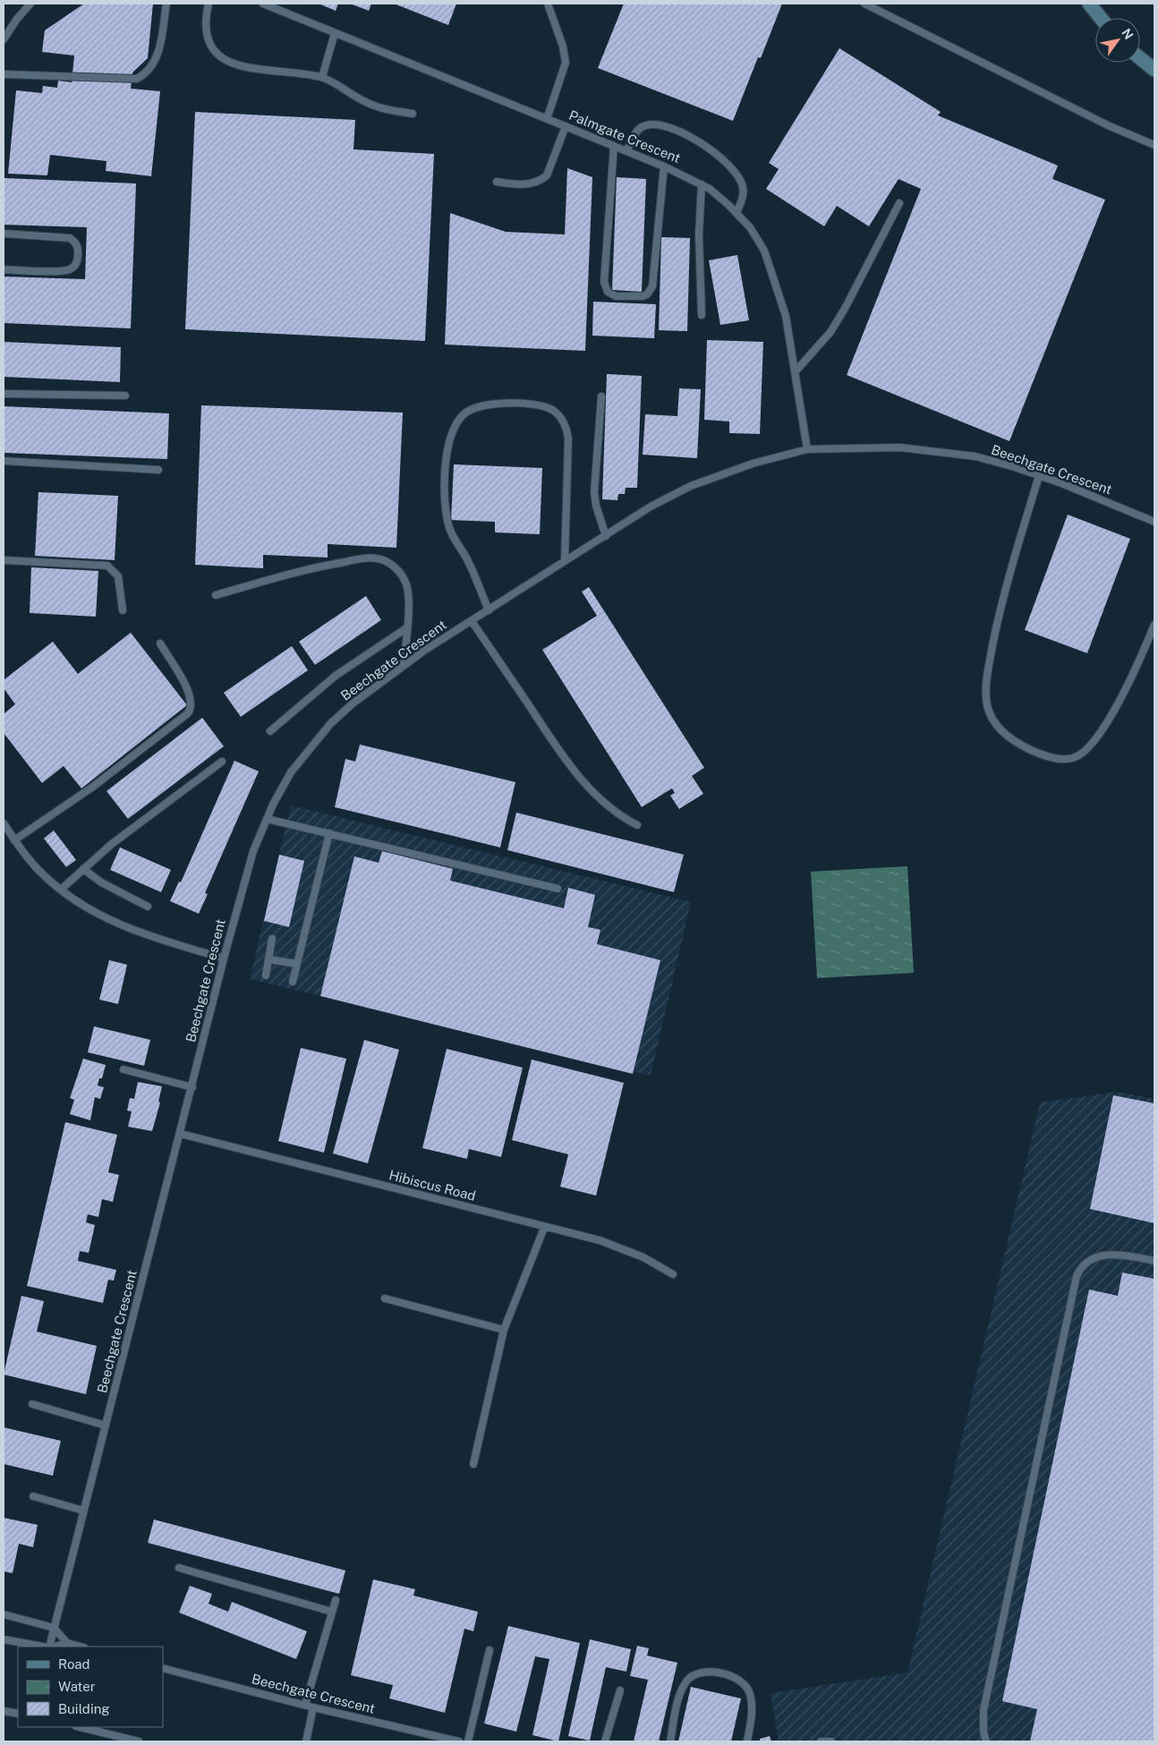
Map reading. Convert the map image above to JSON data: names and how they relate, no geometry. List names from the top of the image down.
{
  "streets": {
    "lane": ["Palmgate Crescent", "Beechgate Crescent", "Hibiscus Road"]
  },
  "crossings": [
    ["Palmgate Crescent", "Beechgate Crescent"],
    ["Beechgate Crescent", "Hibiscus Road"]
  ],
  "legend": ["Road", "Water", "Building"],
  "north": "top right"
}
